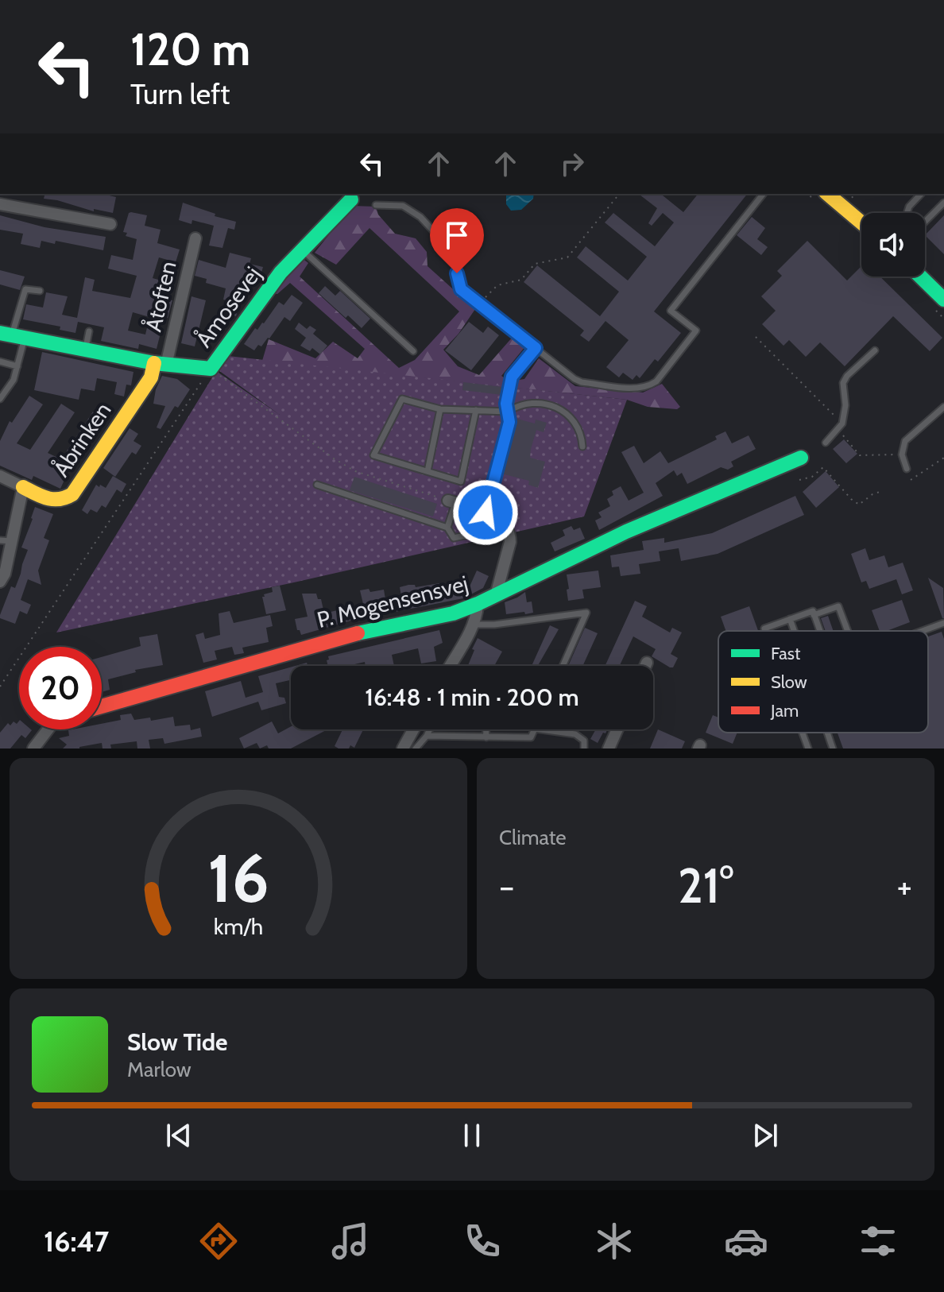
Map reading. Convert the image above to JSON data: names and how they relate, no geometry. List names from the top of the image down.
{
  "streets": {
    "street": [
      "Åtoften",
      "Åmosevej",
      "Åbrinken",
      "P. Mogensensvej"
    ]
  },
  "crossings": [
    ["Åtoften", "Åmosevej"],
    ["Åtoften", "Åbrinken"],
    ["Åmosevej", "Åbrinken"]
  ],
  "legend": ["Fast", "Slow", "Jam"],
  "page": {
    "turn": ["120 m", "Turn left"],
    "limit": "20",
    "trip": "16:48 · 1 min · 200 m",
    "tile": "Climate",
    "heat": ["−", "21°", "+"],
    "song": ["Slow Tide", "Marlow"],
    "tabs": "16:47",
    "gauge": ["16", "km/h"]
  }
}
